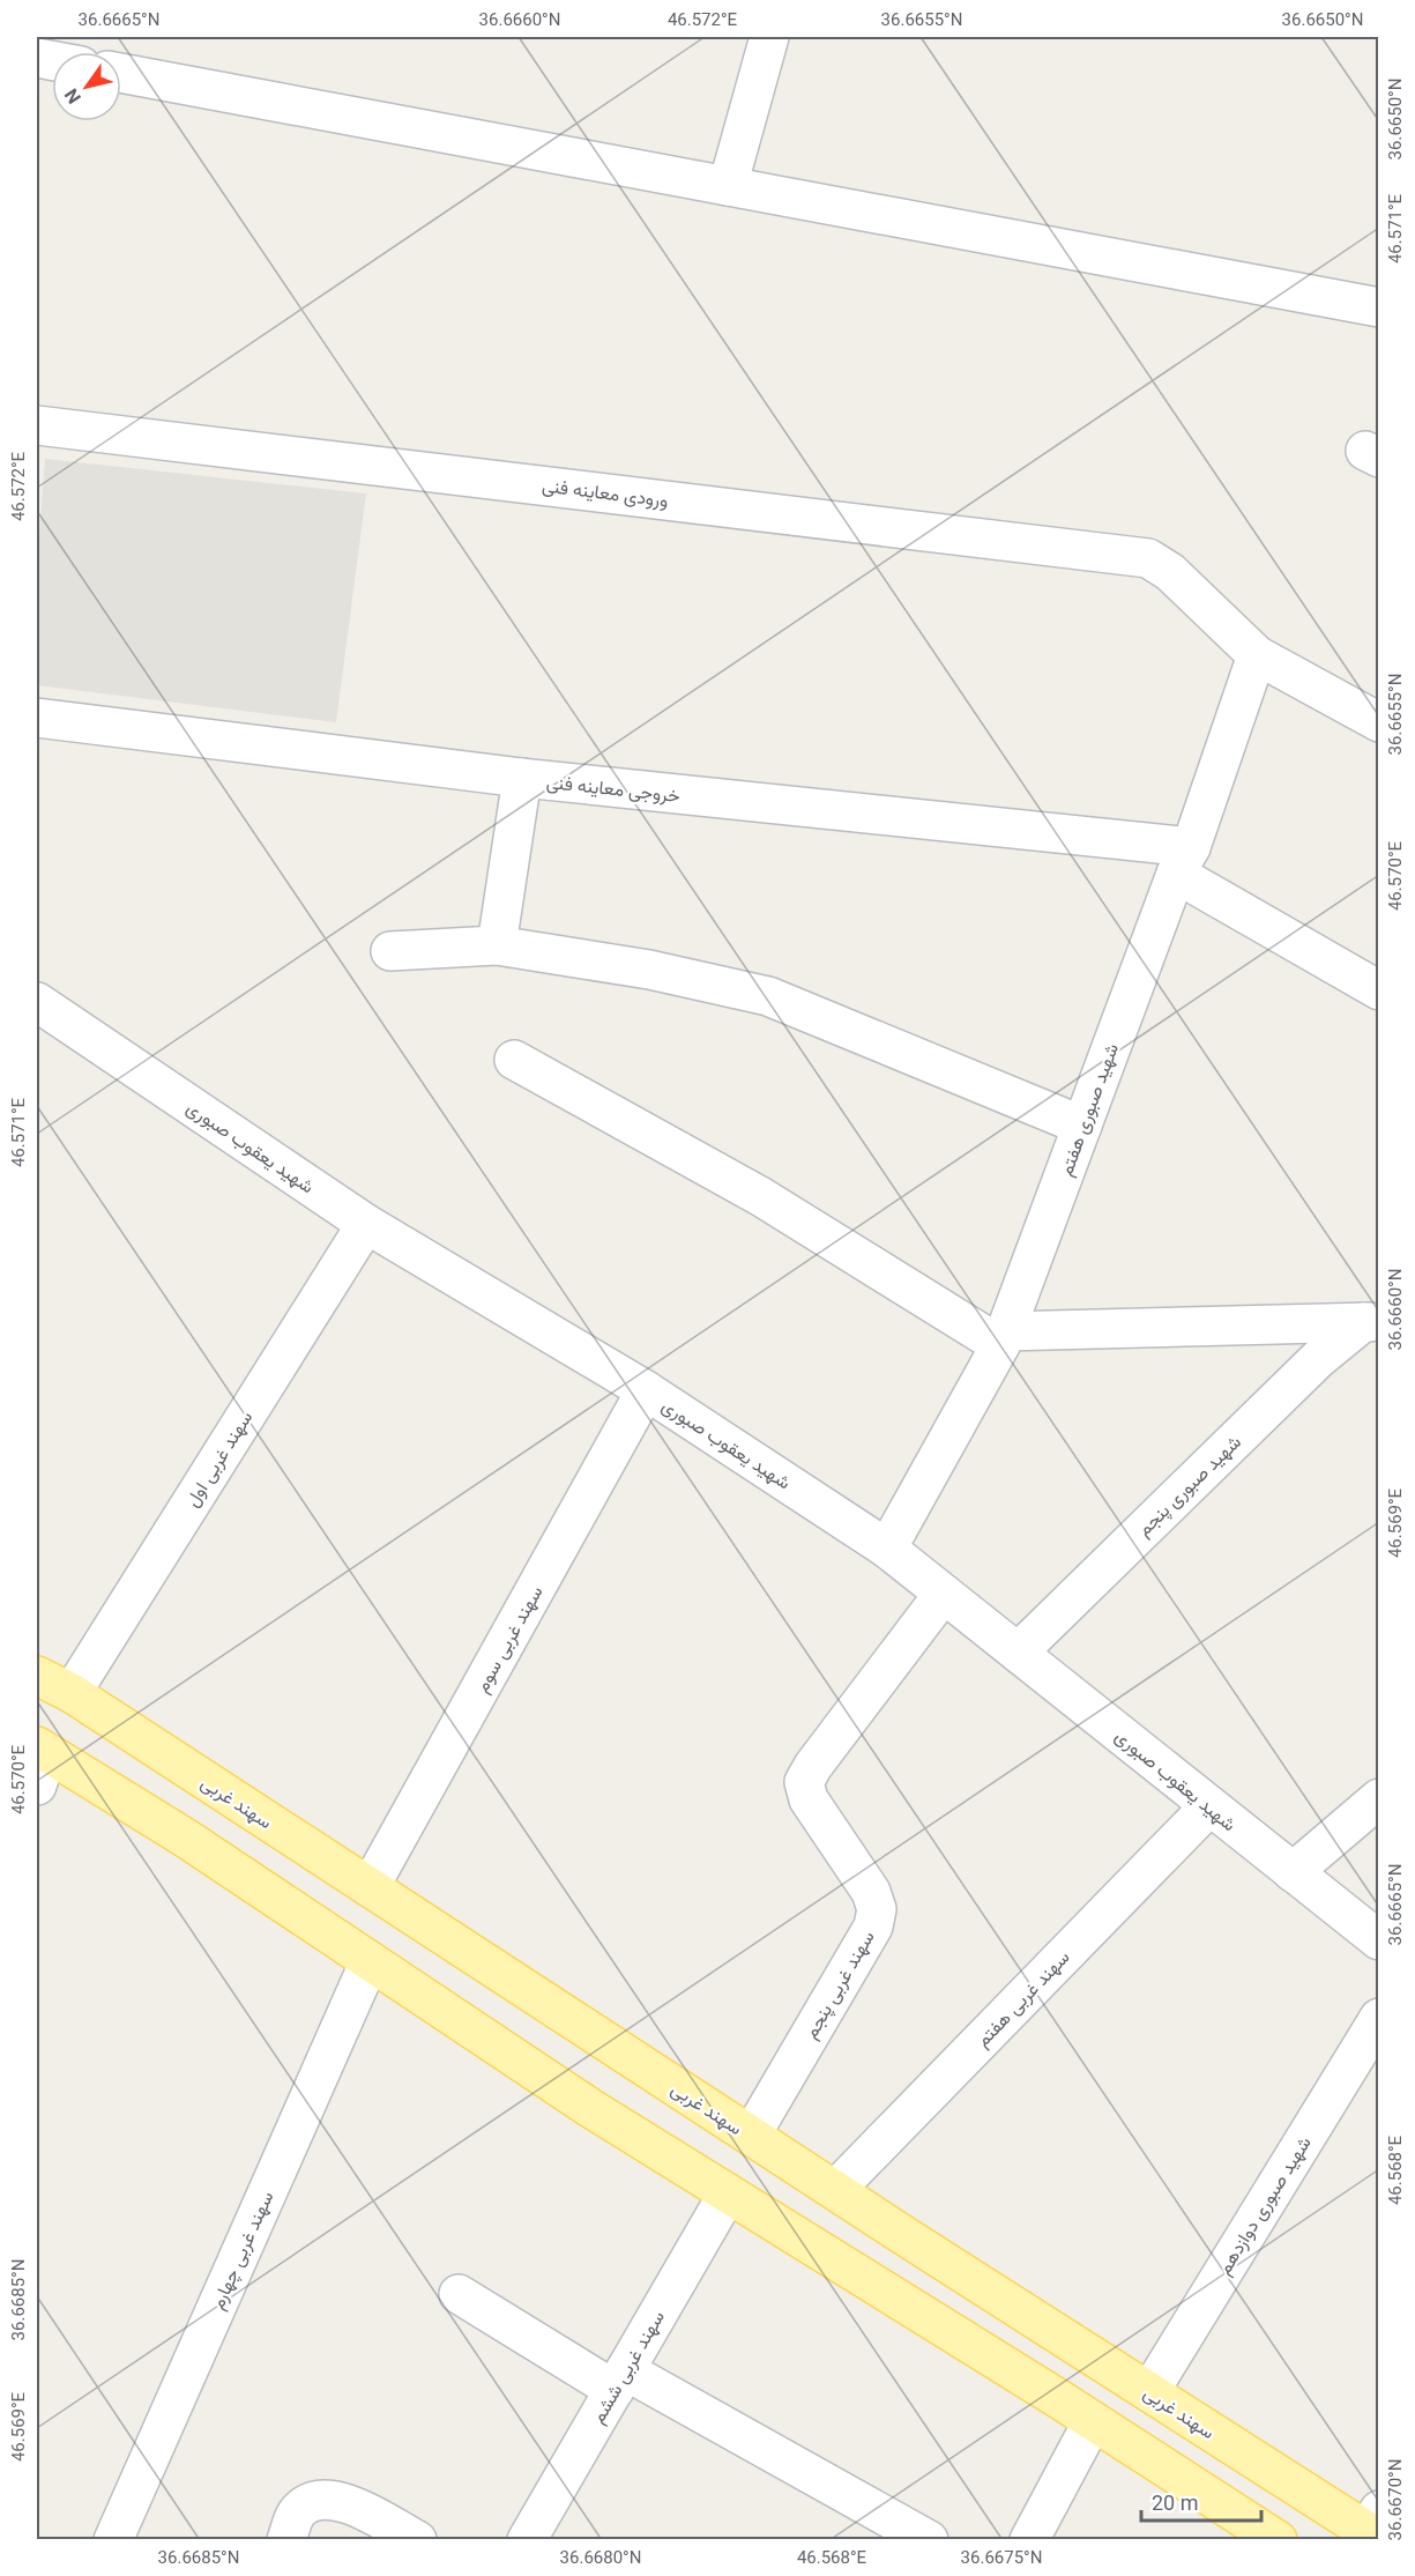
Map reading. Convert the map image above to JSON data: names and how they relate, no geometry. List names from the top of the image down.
{
  "streets": {
    "main road": ["سهند غربی"],
    "street": [
      "ورودی معاینه فنی",
      "خروجی معاینه فنی",
      "شهید صبوری هفتم",
      "شهید یعقوب صبوری",
      "سهند غربی اول",
      "شهید صبوری پنجم",
      "سهند غربی سوم",
      "سهند غربی پنجم",
      "سهند غربی هفتم",
      "شهید صبوری دوازدهم",
      "سهند غربی چهارم",
      "سهند غربی ششم"
    ]
  },
  "crossings": [
    ["ورودی معاینه فنی", "شهید صبوری هفتم"],
    ["خروجی معاینه فنی", "شهید صبوری هفتم"],
    ["شهید صبوری هفتم", "شهید یعقوب صبوری"],
    ["شهید یعقوب صبوری", "سهند غربی اول"],
    ["شهید یعقوب صبوری", "شهید صبوری پنجم"],
    ["شهید یعقوب صبوری", "سهند غربی سوم"],
    ["شهید یعقوب صبوری", "سهند غربی پنجم"],
    ["شهید یعقوب صبوری", "سهند غربی هفتم"],
    ["سهند غربی اول", "سهند غربی"],
    ["سهند غربی سوم", "سهند غربی"],
    ["سهند غربی", "سهند غربی پنجم"],
    ["سهند غربی", "سهند غربی هفتم"],
    ["سهند غربی", "شهید صبوری دوازدهم"]
  ],
  "scale_bar": "20 m",
  "north": "bottom left",
  "coordinates": [
    "36.6665°N",
    "36.6660°N",
    "46.572°E",
    "36.6655°N",
    "36.6650°N",
    "46.571°E",
    "46.570°E",
    "46.569°E",
    "46.568°E",
    "36.6685°N",
    "36.6670°N",
    "36.6680°N",
    "36.6675°N"
  ]
}
